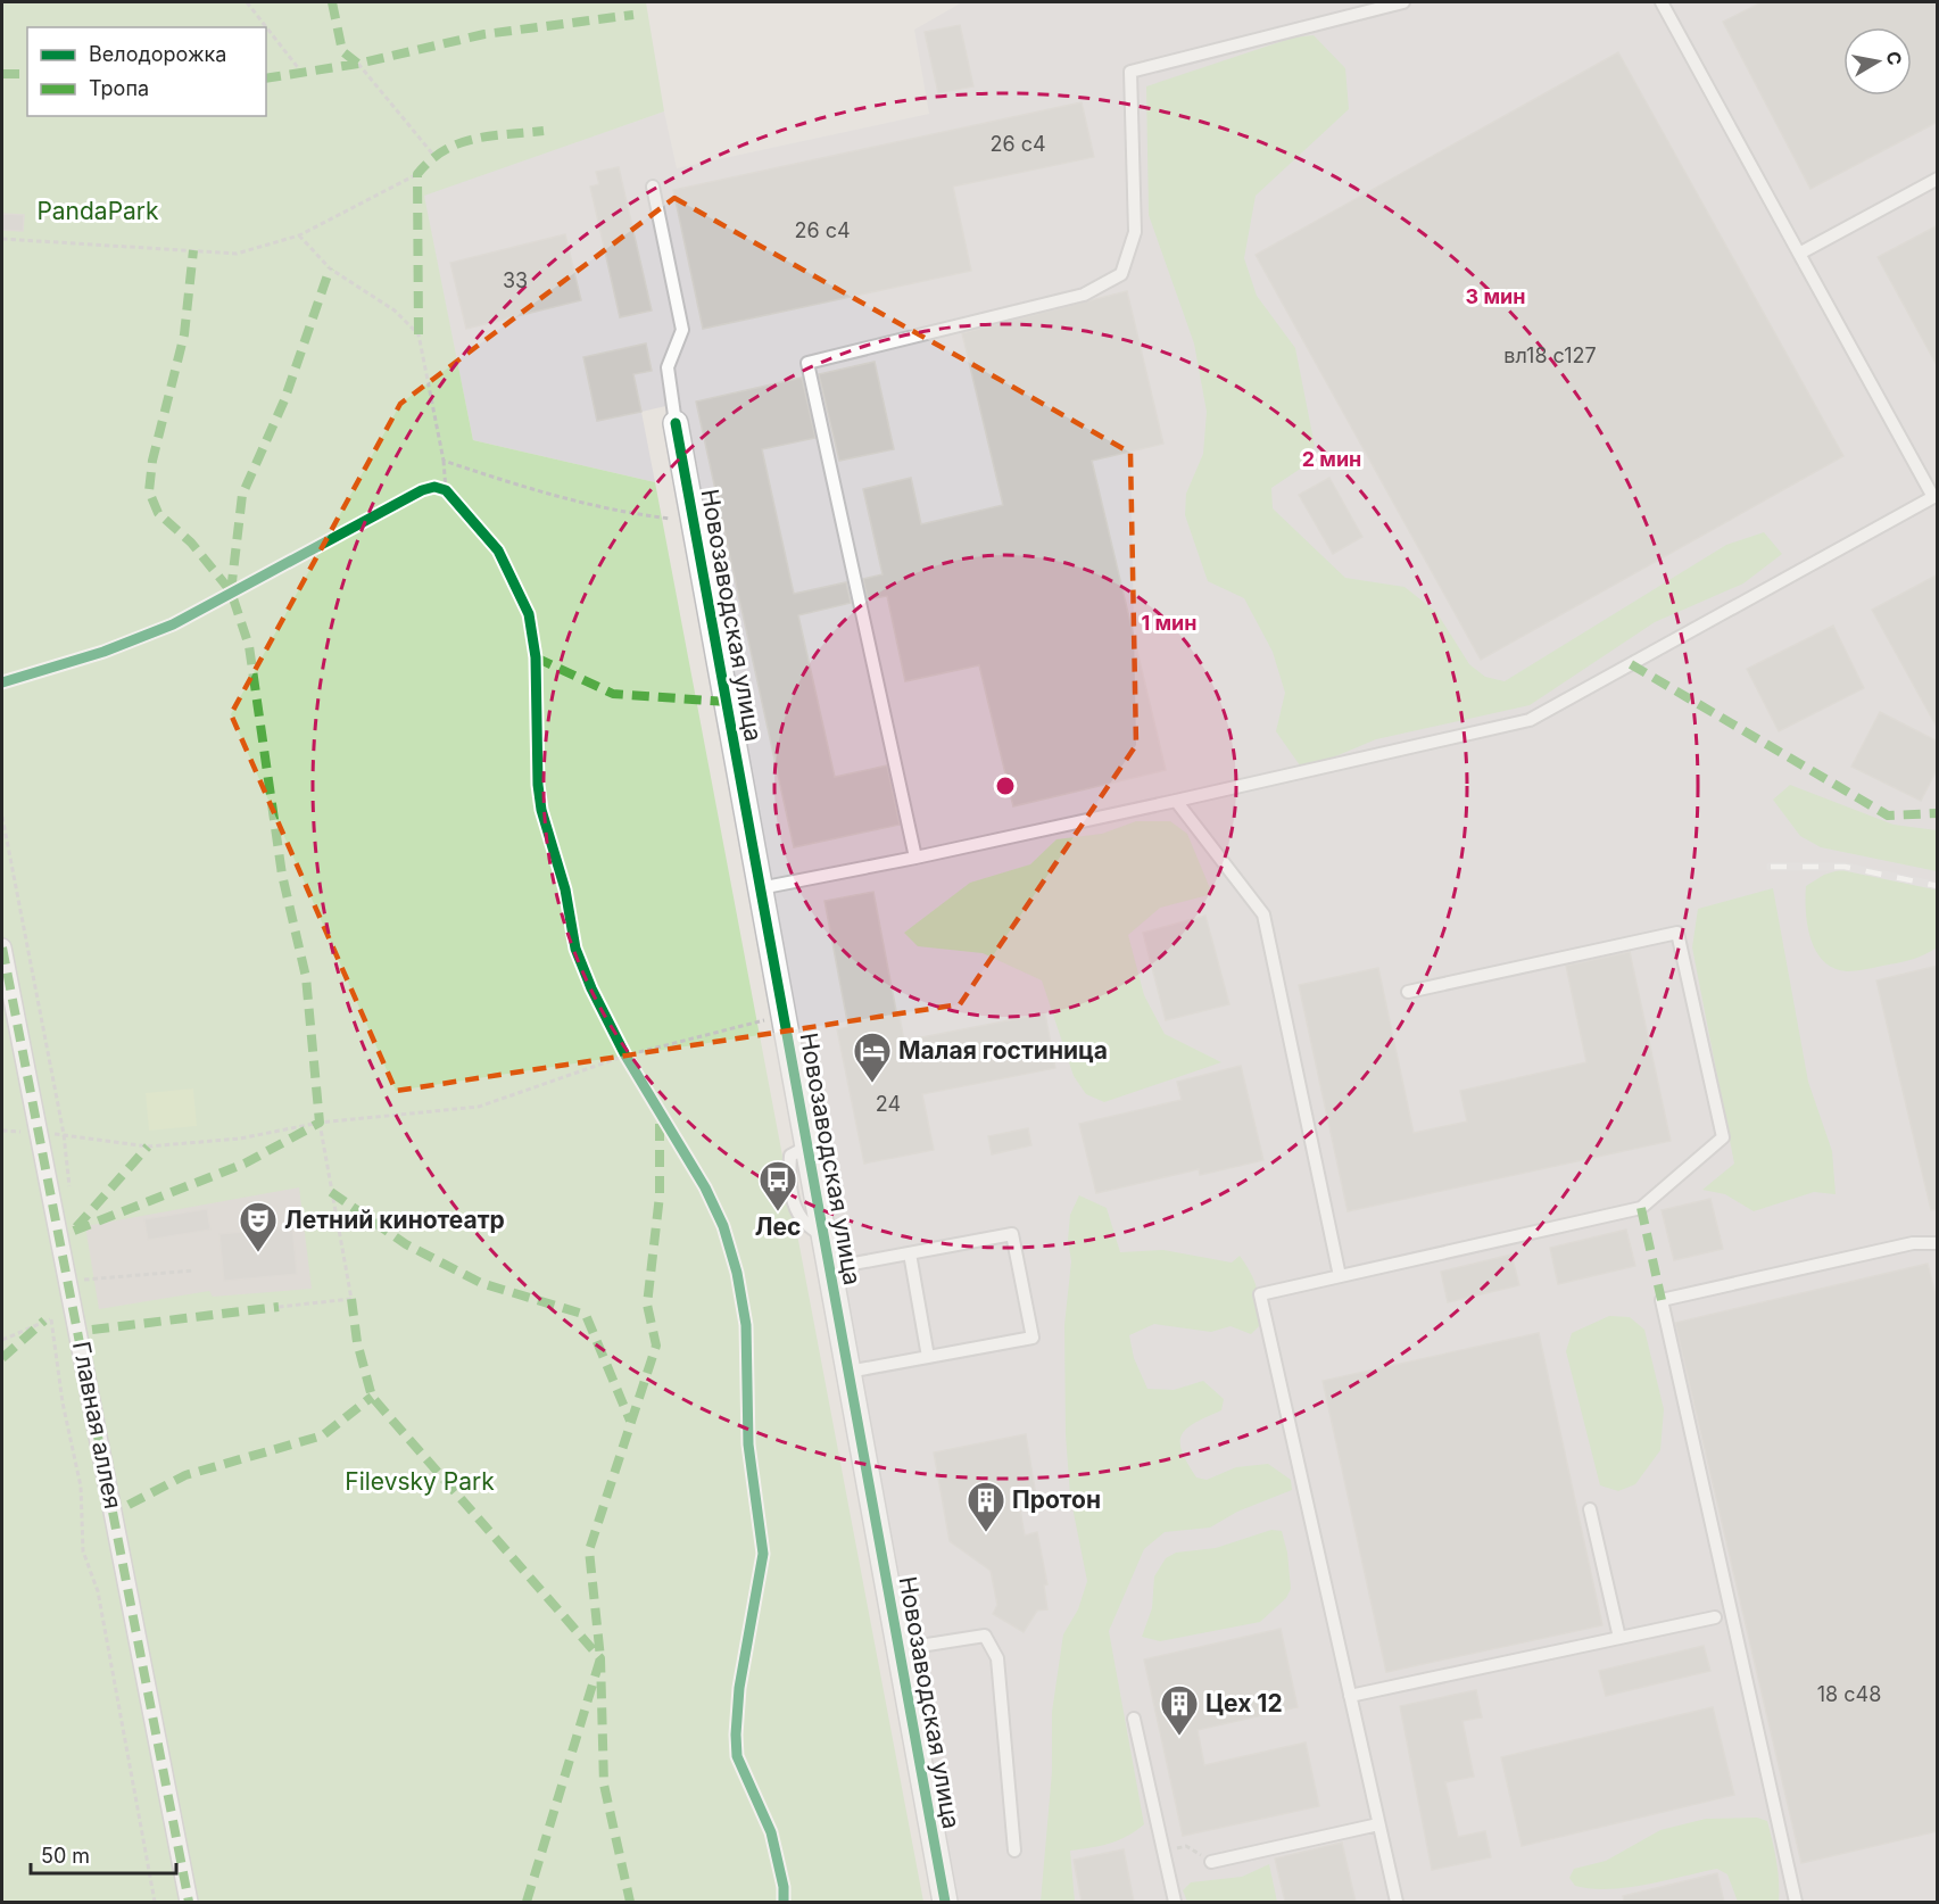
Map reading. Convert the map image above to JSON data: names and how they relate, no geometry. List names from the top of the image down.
{
  "streets": {
    "street": ["Новозаводская улица", "Главная аллея"]
  },
  "parks": ["PandaPark", "Filevsky Park"],
  "places": {
    "hotel": ["Малая гостиница"],
    "bus stop": ["Лес"],
    "theatre": ["Летний кинотеатр"],
    "building": ["Протон", "Цех 12"]
  },
  "house_numbers": [
    "26 с4",
    "26 с4",
    "33",
    "вл18 с127",
    "24",
    "18 с48"
  ],
  "legend": ["Велодорожка", "Тропа"],
  "scale_bar": "50 m",
  "north": "right",
  "rings": ["3 мин", "2 мин", "1 мин"]
}
